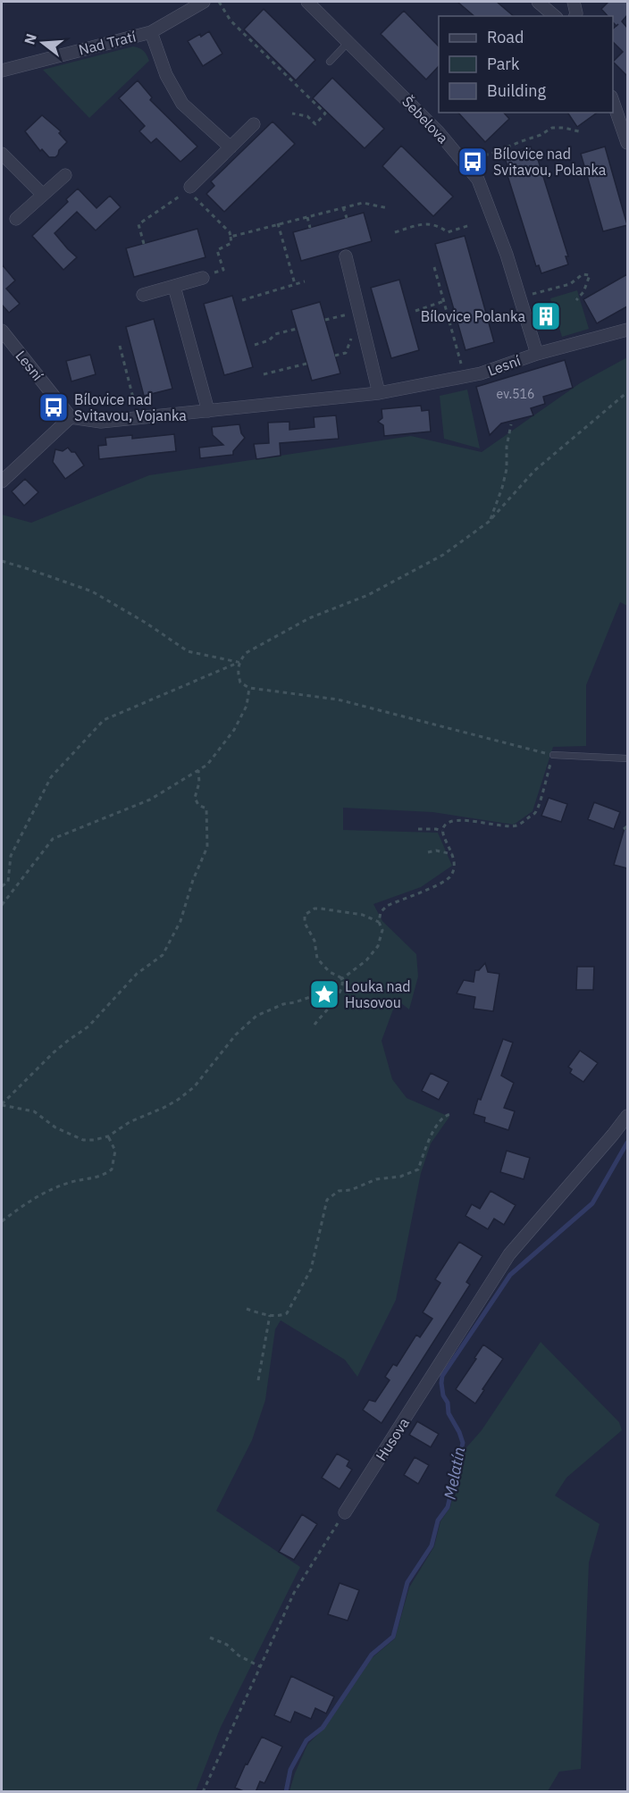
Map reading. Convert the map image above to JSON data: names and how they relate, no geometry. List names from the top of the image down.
{
  "streets": {
    "street": [
      "Nad Tratí",
      "Šebelova",
      "Lesní",
      "Husova"
    ]
  },
  "crossings": [
    ["Šebelova", "Lesní"]
  ],
  "water": ["Melatín"],
  "places": {
    "bus stop": ["Bílovice nad Svitavou, Polanka", "Bílovice nad Svitavou, Vojanka"],
    "building": ["Bílovice Polanka"],
    "place": ["Louka nad Husovou"]
  },
  "house_numbers": ["ev.516"],
  "legend": ["Road", "Park", "Building"],
  "north": "left"
}
